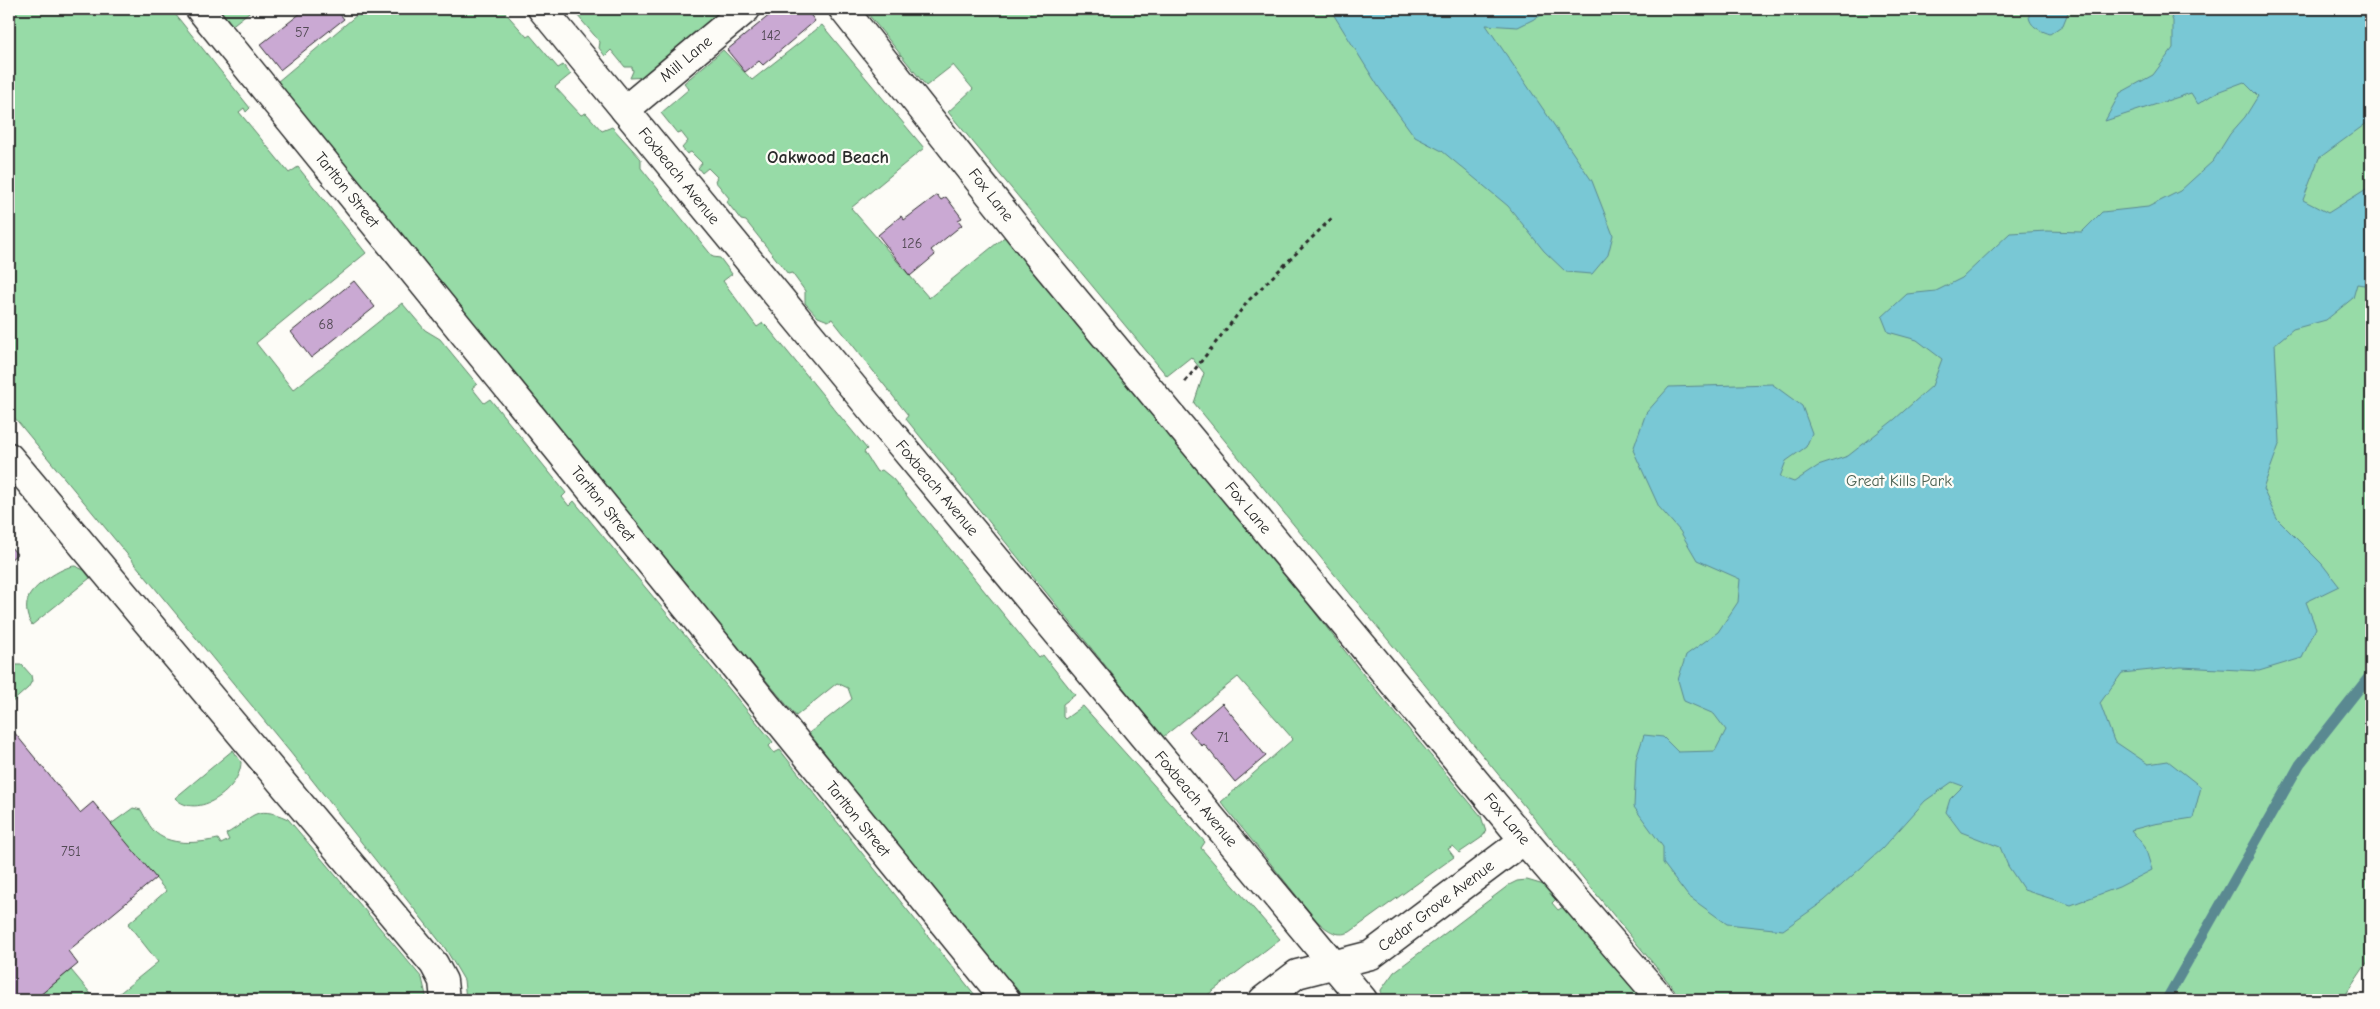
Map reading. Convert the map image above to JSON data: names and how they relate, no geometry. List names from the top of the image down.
{
  "streets": {
    "street": [
      "Mill Lane",
      "Foxbeach Avenue",
      "Tarlton Street",
      "Fox Lane",
      "Cedar Grove Avenue"
    ]
  },
  "crossings": [
    ["Mill Lane", "Foxbeach Avenue"],
    ["Foxbeach Avenue", "Cedar Grove Avenue"],
    ["Fox Lane", "Cedar Grove Avenue"]
  ],
  "districts": ["Oakwood Beach"],
  "parks": ["Great Kills Park"],
  "house_numbers": [
    "57",
    "142",
    "126",
    "68",
    "71",
    "751"
  ]
}
